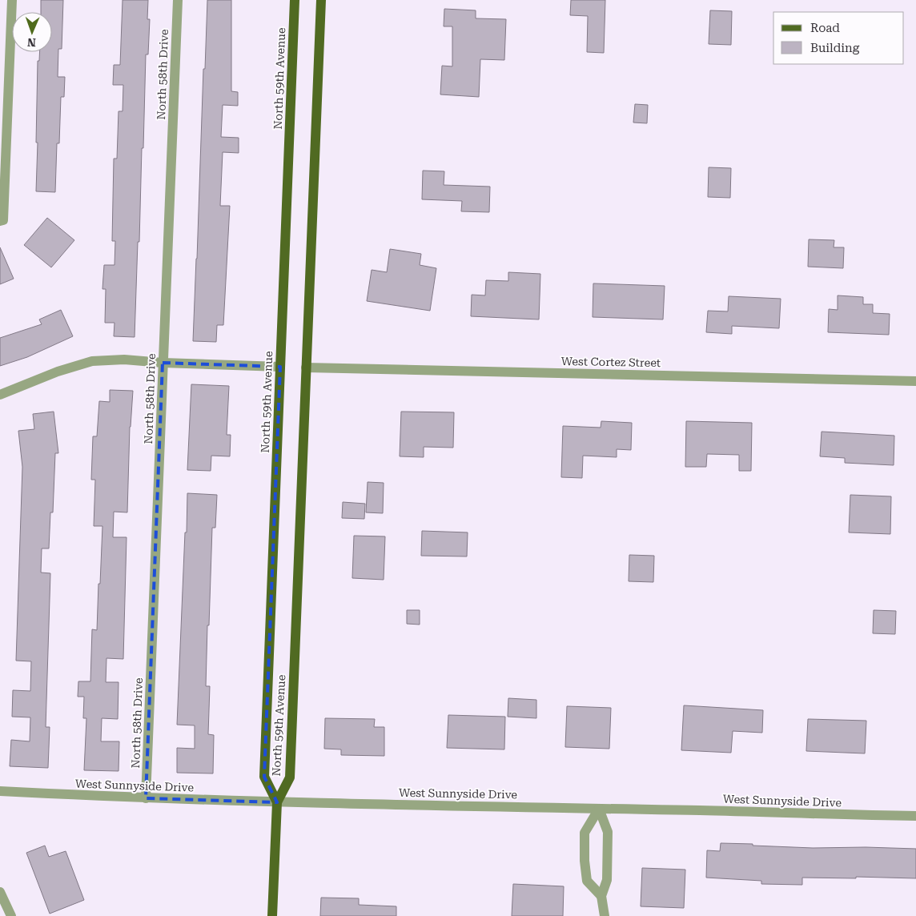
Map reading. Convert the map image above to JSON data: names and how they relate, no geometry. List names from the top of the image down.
{
  "streets": {
    "main road": ["North 59th Avenue"],
    "street": ["North 58th Drive", "West Cortez Street", "West Sunnyside Drive"]
  },
  "crossings": [
    ["North 58th Drive", "West Sunnyside Drive"],
    ["North 59th Avenue", "West Cortez Street"],
    ["North 59th Avenue", "West Sunnyside Drive"]
  ],
  "legend": ["Road", "Building"],
  "north": "bottom"
}
